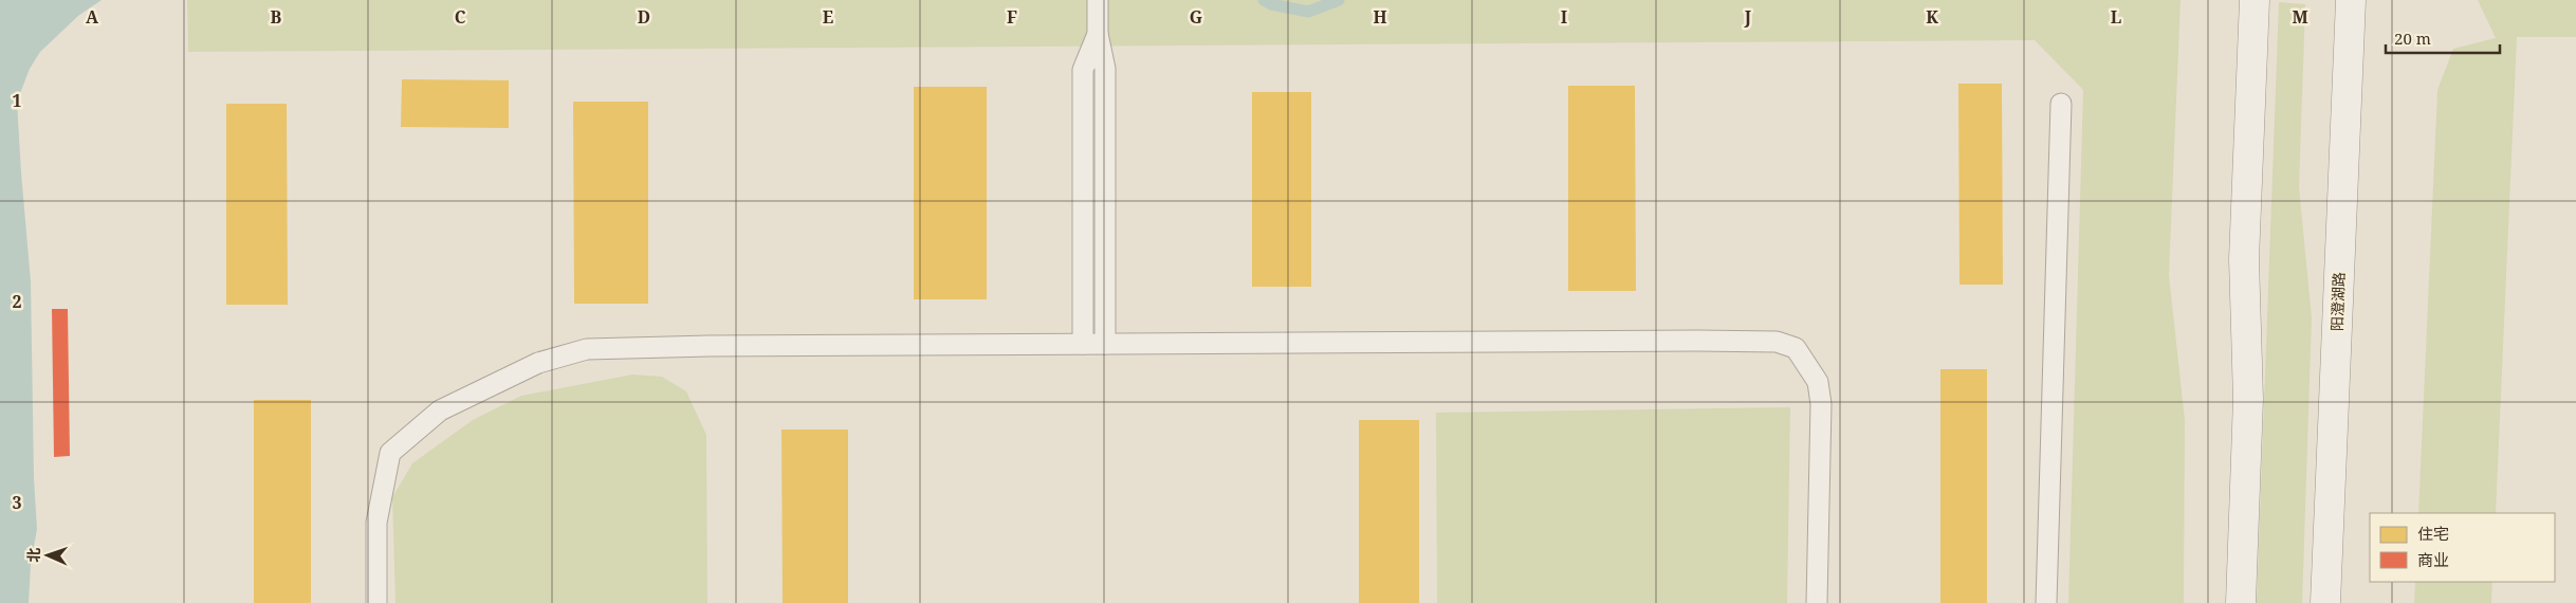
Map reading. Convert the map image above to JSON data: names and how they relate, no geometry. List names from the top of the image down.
{
  "streets": {
    "main road": ["阳澄湖路"]
  },
  "legend": ["住宅", "商业"],
  "scale_bar": "20 m",
  "north": "left",
  "grid": {
    "columns": [
      "A",
      "B",
      "C",
      "D",
      "E",
      "F",
      "G",
      "H",
      "I",
      "J",
      "K",
      "L",
      "M"
    ],
    "rows": ["1", "2", "3"]
  }
}
